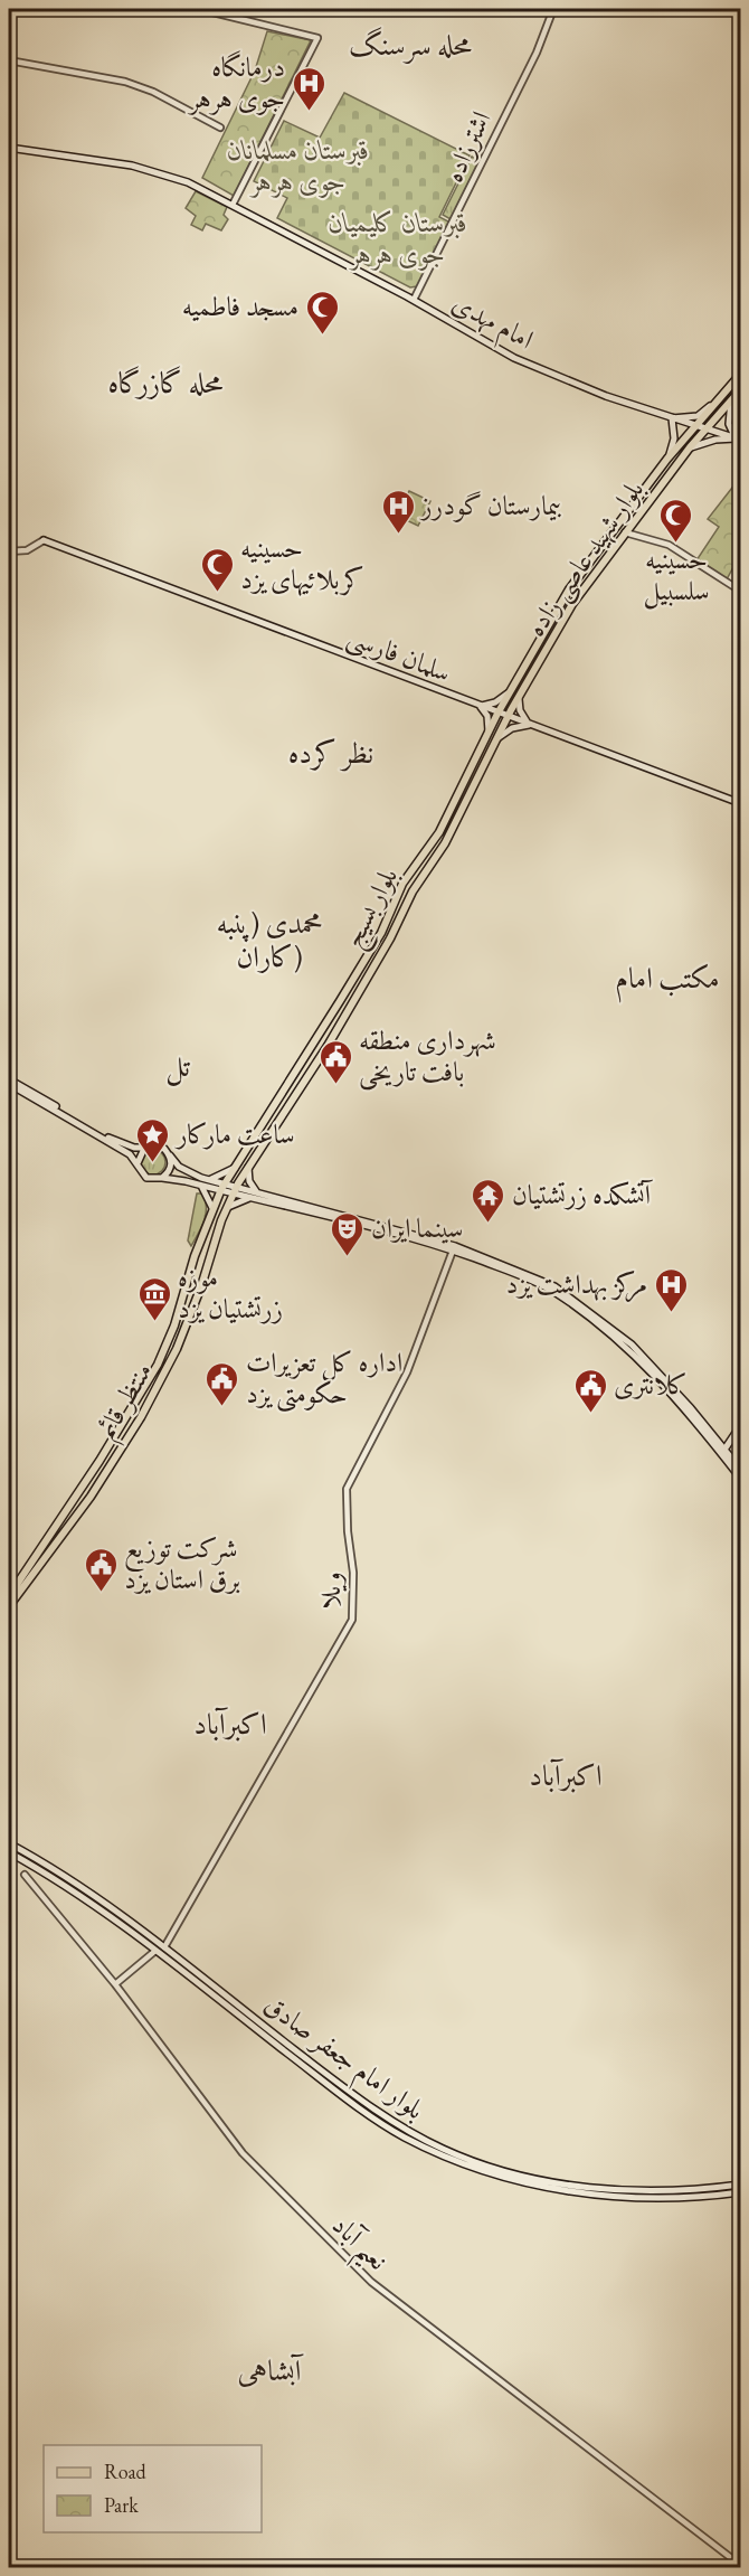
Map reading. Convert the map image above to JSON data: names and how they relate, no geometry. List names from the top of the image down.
{
  "streets": {
    "main road": [
      "امام مهدی",
      "بلوار شهید عاصی زاده",
      "سلمان فارسی",
      "بلوار بسیج",
      "منتظر قائم",
      "بلوار امام جعفر صادق"
    ],
    "street": ["اشترزاده", "ویلا", "نعیم آباد"]
  },
  "crossings": [
    ["اشترزاده", "امام مهدی"],
    ["امام مهدی", "بلوار شهید عاصی زاده"],
    ["بلوار شهید عاصی زاده", "سلمان فارسی"],
    ["بلوار شهید عاصی زاده", "بلوار بسیج"],
    ["سلمان فارسی", "بلوار بسیج"],
    ["بلوار بسیج", "منتظر قائم"],
    ["ویلا", "بلوار امام جعفر صادق"]
  ],
  "districts": [
    "محله سرسنگ",
    "محله گازرگاه",
    "نظر کرده",
    "محمدی (پنبه کاران)",
    "مکتب امام",
    "تل",
    "اکبرآباد",
    "اکبرآباد",
    "آبشاهی"
  ],
  "parks": ["قبرستان مسلمانان جوی هرهر", "قبرستان کلیمیان جوی هرهر"],
  "places": {
    "hospital": ["درمانگاه جوی هرهر", "بیمارستان گودرز", "مرکز بهداشت یزد"],
    "mosque": ["مسجد فاطمیه", "حسینیه سلسبیل", "حسینیه کربلائیهای یزد"],
    "public building": [
      "شهرداری منطقه بافت تاریخی",
      "اداره کل تعزیرات حکومتی یزد",
      "کلانتری",
      "شرکت توزیع برق استان یزد"
    ],
    "place": ["ساعت مارکار"],
    "temple": ["آتشکده زرتشتیان"],
    "theatre": ["سینما ایران"],
    "museum": ["موزه زرتشتیان یزد"]
  },
  "legend": ["Road", "Park"]
}
